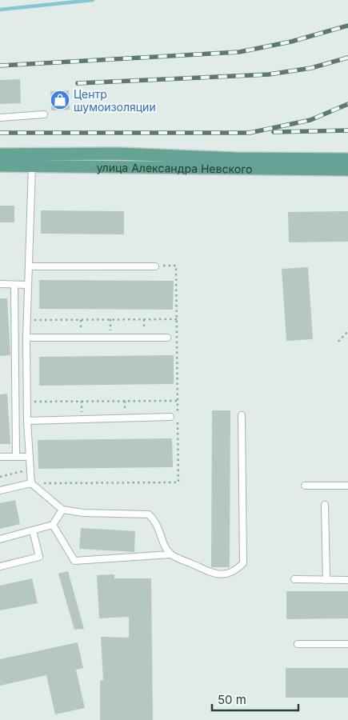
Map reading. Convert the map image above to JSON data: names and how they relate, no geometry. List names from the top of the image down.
{
  "streets": {
    "main road": ["улица Александра Невского"]
  },
  "places": {
    "shop": ["Центр шумоизоляции"]
  },
  "scale_bar": "50 m"
}
